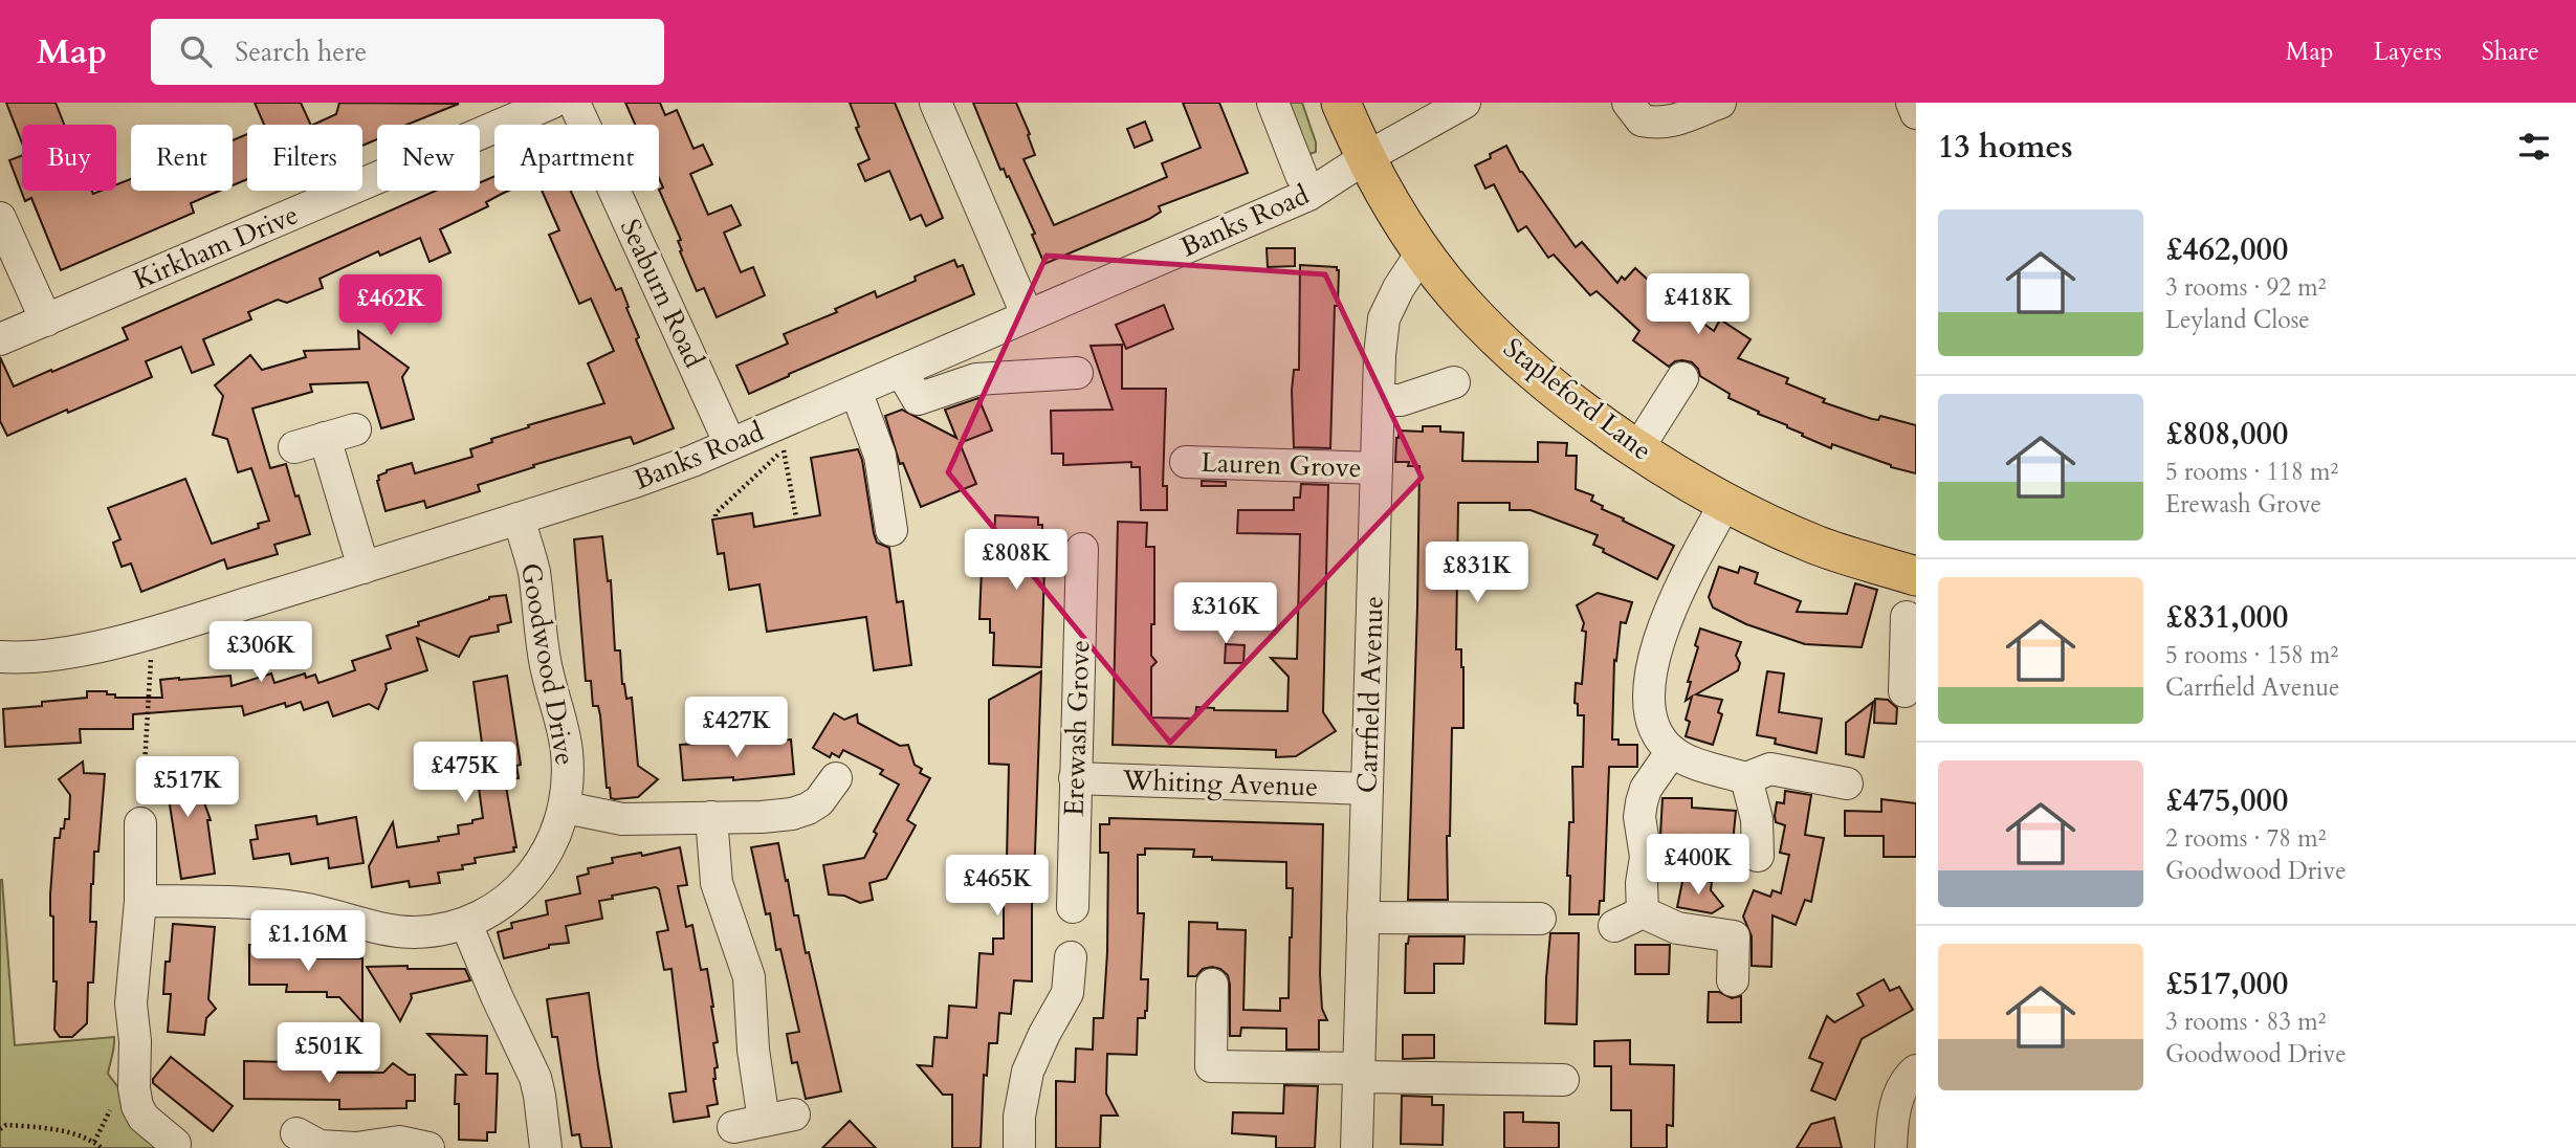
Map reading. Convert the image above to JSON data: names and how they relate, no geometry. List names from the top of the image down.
{
  "streets": {
    "main road": ["Stapleford Lane"],
    "street": [
      "Banks Road",
      "Kirkham Drive",
      "Seaburn Road",
      "Lauren Grove",
      "Goodwood Drive",
      "Carrfield Avenue",
      "Erewash Grove",
      "Whiting Avenue"
    ]
  },
  "crossings": [
    ["Banks Road", "Seaburn Road"],
    ["Banks Road", "Stapleford Lane"],
    ["Banks Road", "Goodwood Drive"],
    ["Stapleford Lane", "Carrfield Avenue"],
    ["Lauren Grove", "Carrfield Avenue"],
    ["Carrfield Avenue", "Whiting Avenue"],
    ["Erewash Grove", "Whiting Avenue"]
  ],
  "page": {
    "header": "Map",
    "search": "Search here",
    "nav": ["Map", "Layers", "Share"],
    "heading": "13 homes",
    "chip": [
      "Buy",
      "Rent",
      "Filters",
      "New",
      "Apartment"
    ],
    "list": [
      {
        "name": "£462,000",
        "note": "3 rooms · 92 m² · Leyland Close"
      },
      {
        "name": "£808,000",
        "note": "5 rooms · 118 m² · Erewash Grove"
      },
      {
        "name": "£831,000",
        "note": "5 rooms · 158 m² · Carrfield Avenue"
      },
      {
        "name": "£475,000",
        "note": "2 rooms · 78 m² · Goodwood Drive"
      },
      {
        "name": "£517,000",
        "note": "3 rooms · 83 m² · Goodwood Drive"
      }
    ],
    "price": [
      "£418K",
      "£462K",
      "£808K",
      "£831K",
      "£316K",
      "£306K",
      "£427K",
      "£475K",
      "£517K",
      "£400K",
      "£465K",
      "£1.16M",
      "£501K"
    ]
  }
}
